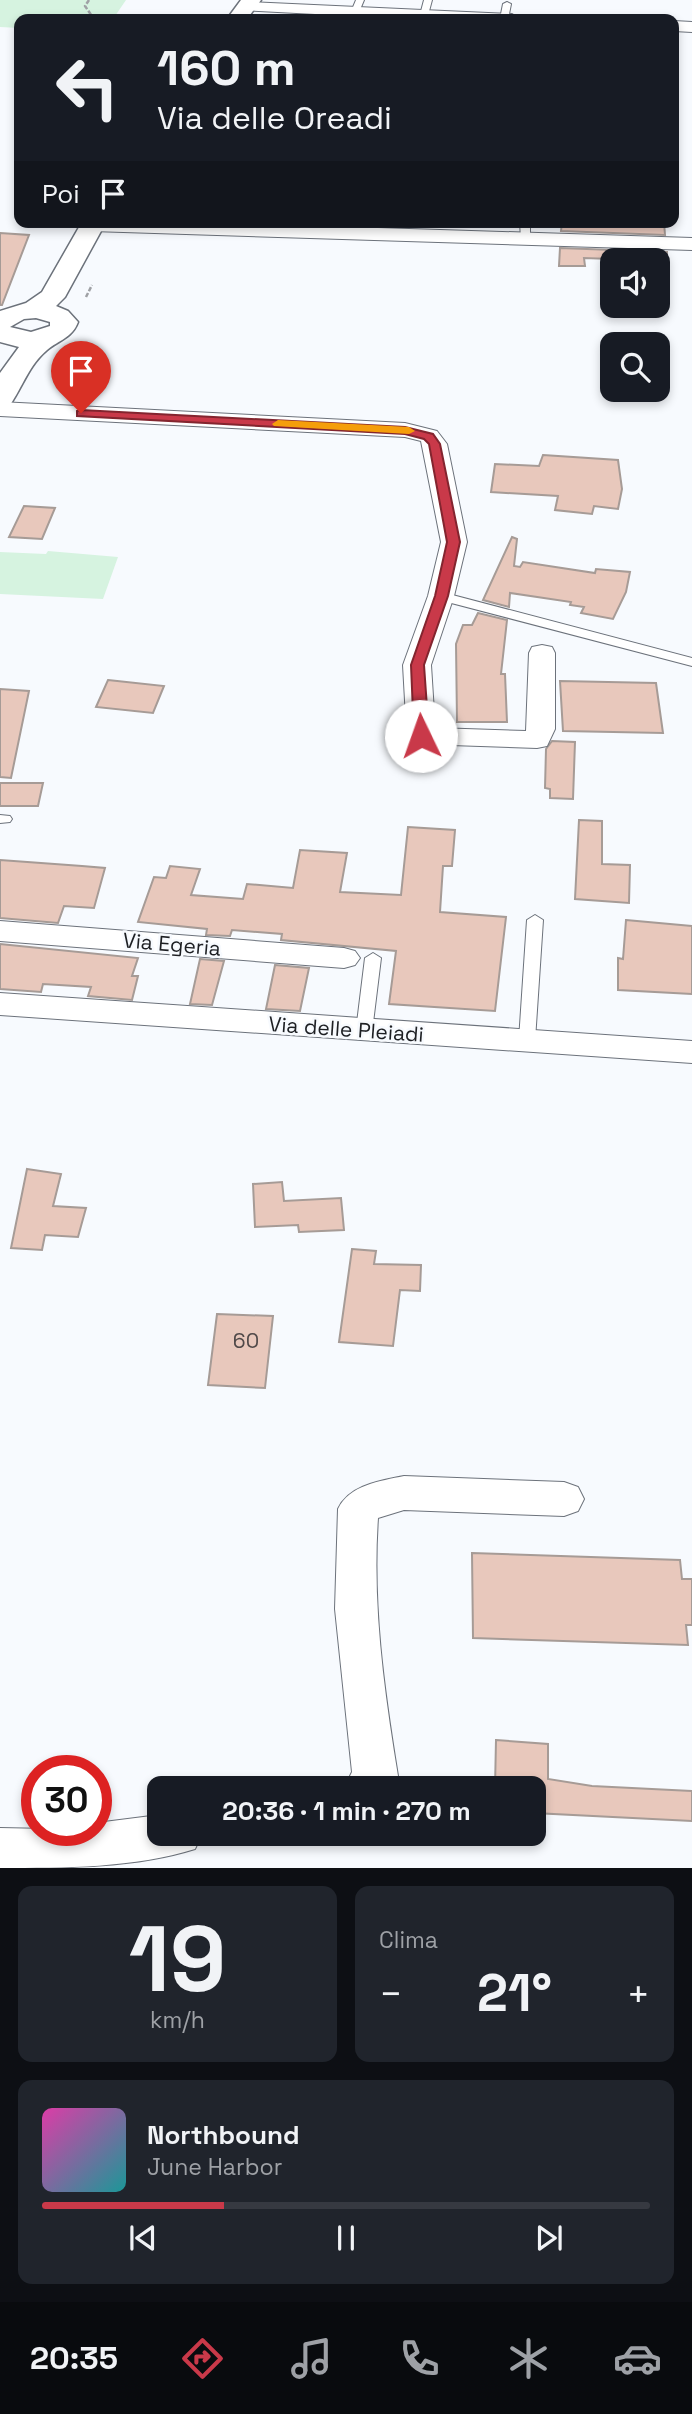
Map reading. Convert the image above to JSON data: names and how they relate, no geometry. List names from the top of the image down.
{
  "streets": {
    "street": ["Via Egeria", "Via delle Pleiadi"]
  },
  "house_numbers": ["60"],
  "page": {
    "turn": ["160 m", "Via delle Oreadi"],
    "then": "Poi",
    "limit": "30",
    "trip": "20:36 · 1 min · 270 m",
    "tile": [
      ["19", "km/h"],
      "Clima"
    ],
    "heat": ["−", "21°", "+"],
    "song": ["Northbound", "June Harbor"],
    "tabs": "20:35"
  }
}
